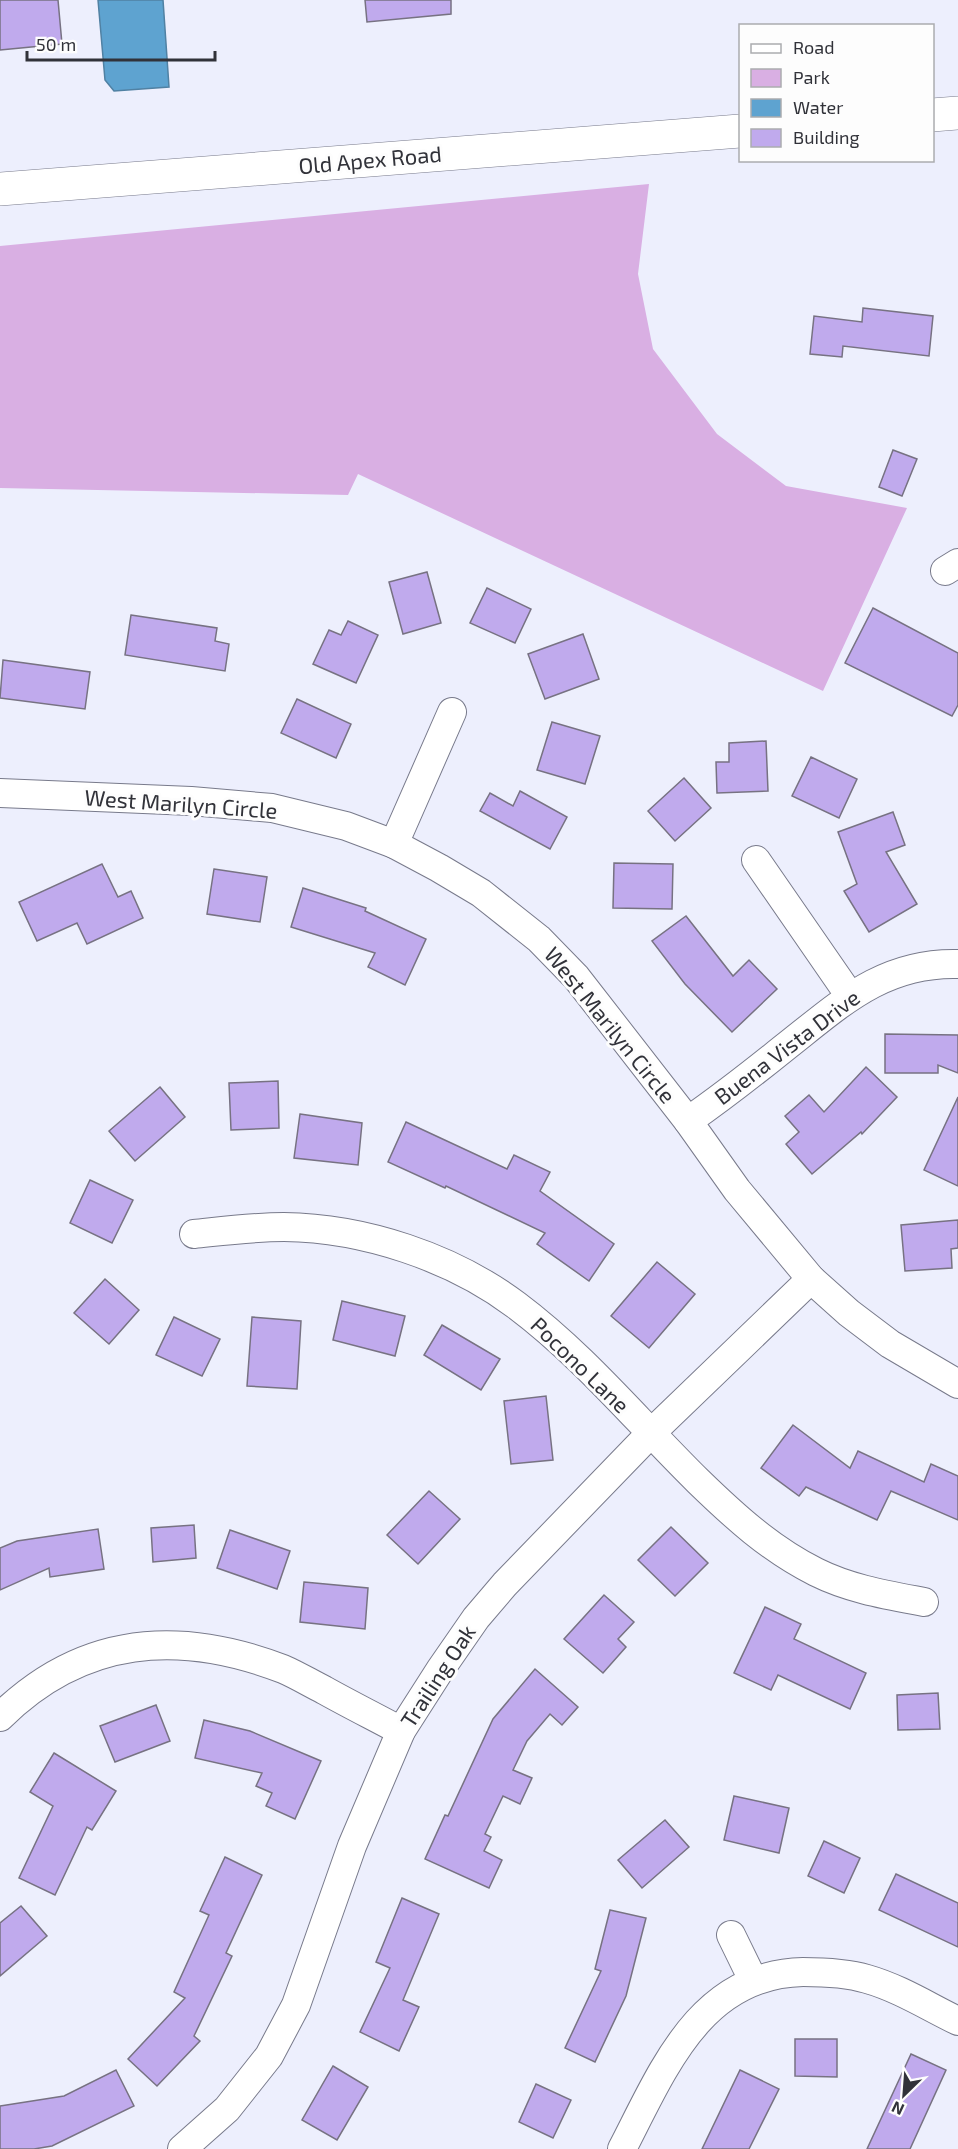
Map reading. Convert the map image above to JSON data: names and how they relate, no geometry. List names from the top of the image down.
{
  "streets": {
    "main road": ["Old Apex Road"],
    "street": [
      "West Marilyn Circle",
      "Buena Vista Drive",
      "Pocono Lane",
      "Trailing Oak"
    ]
  },
  "crossings": [
    ["West Marilyn Circle", "Buena Vista Drive"],
    ["West Marilyn Circle", "Trailing Oak"],
    ["Pocono Lane", "Trailing Oak"]
  ],
  "legend": [
    "Road",
    "Park",
    "Water",
    "Building"
  ],
  "scale_bar": "50 m",
  "north": "bottom left"
}
